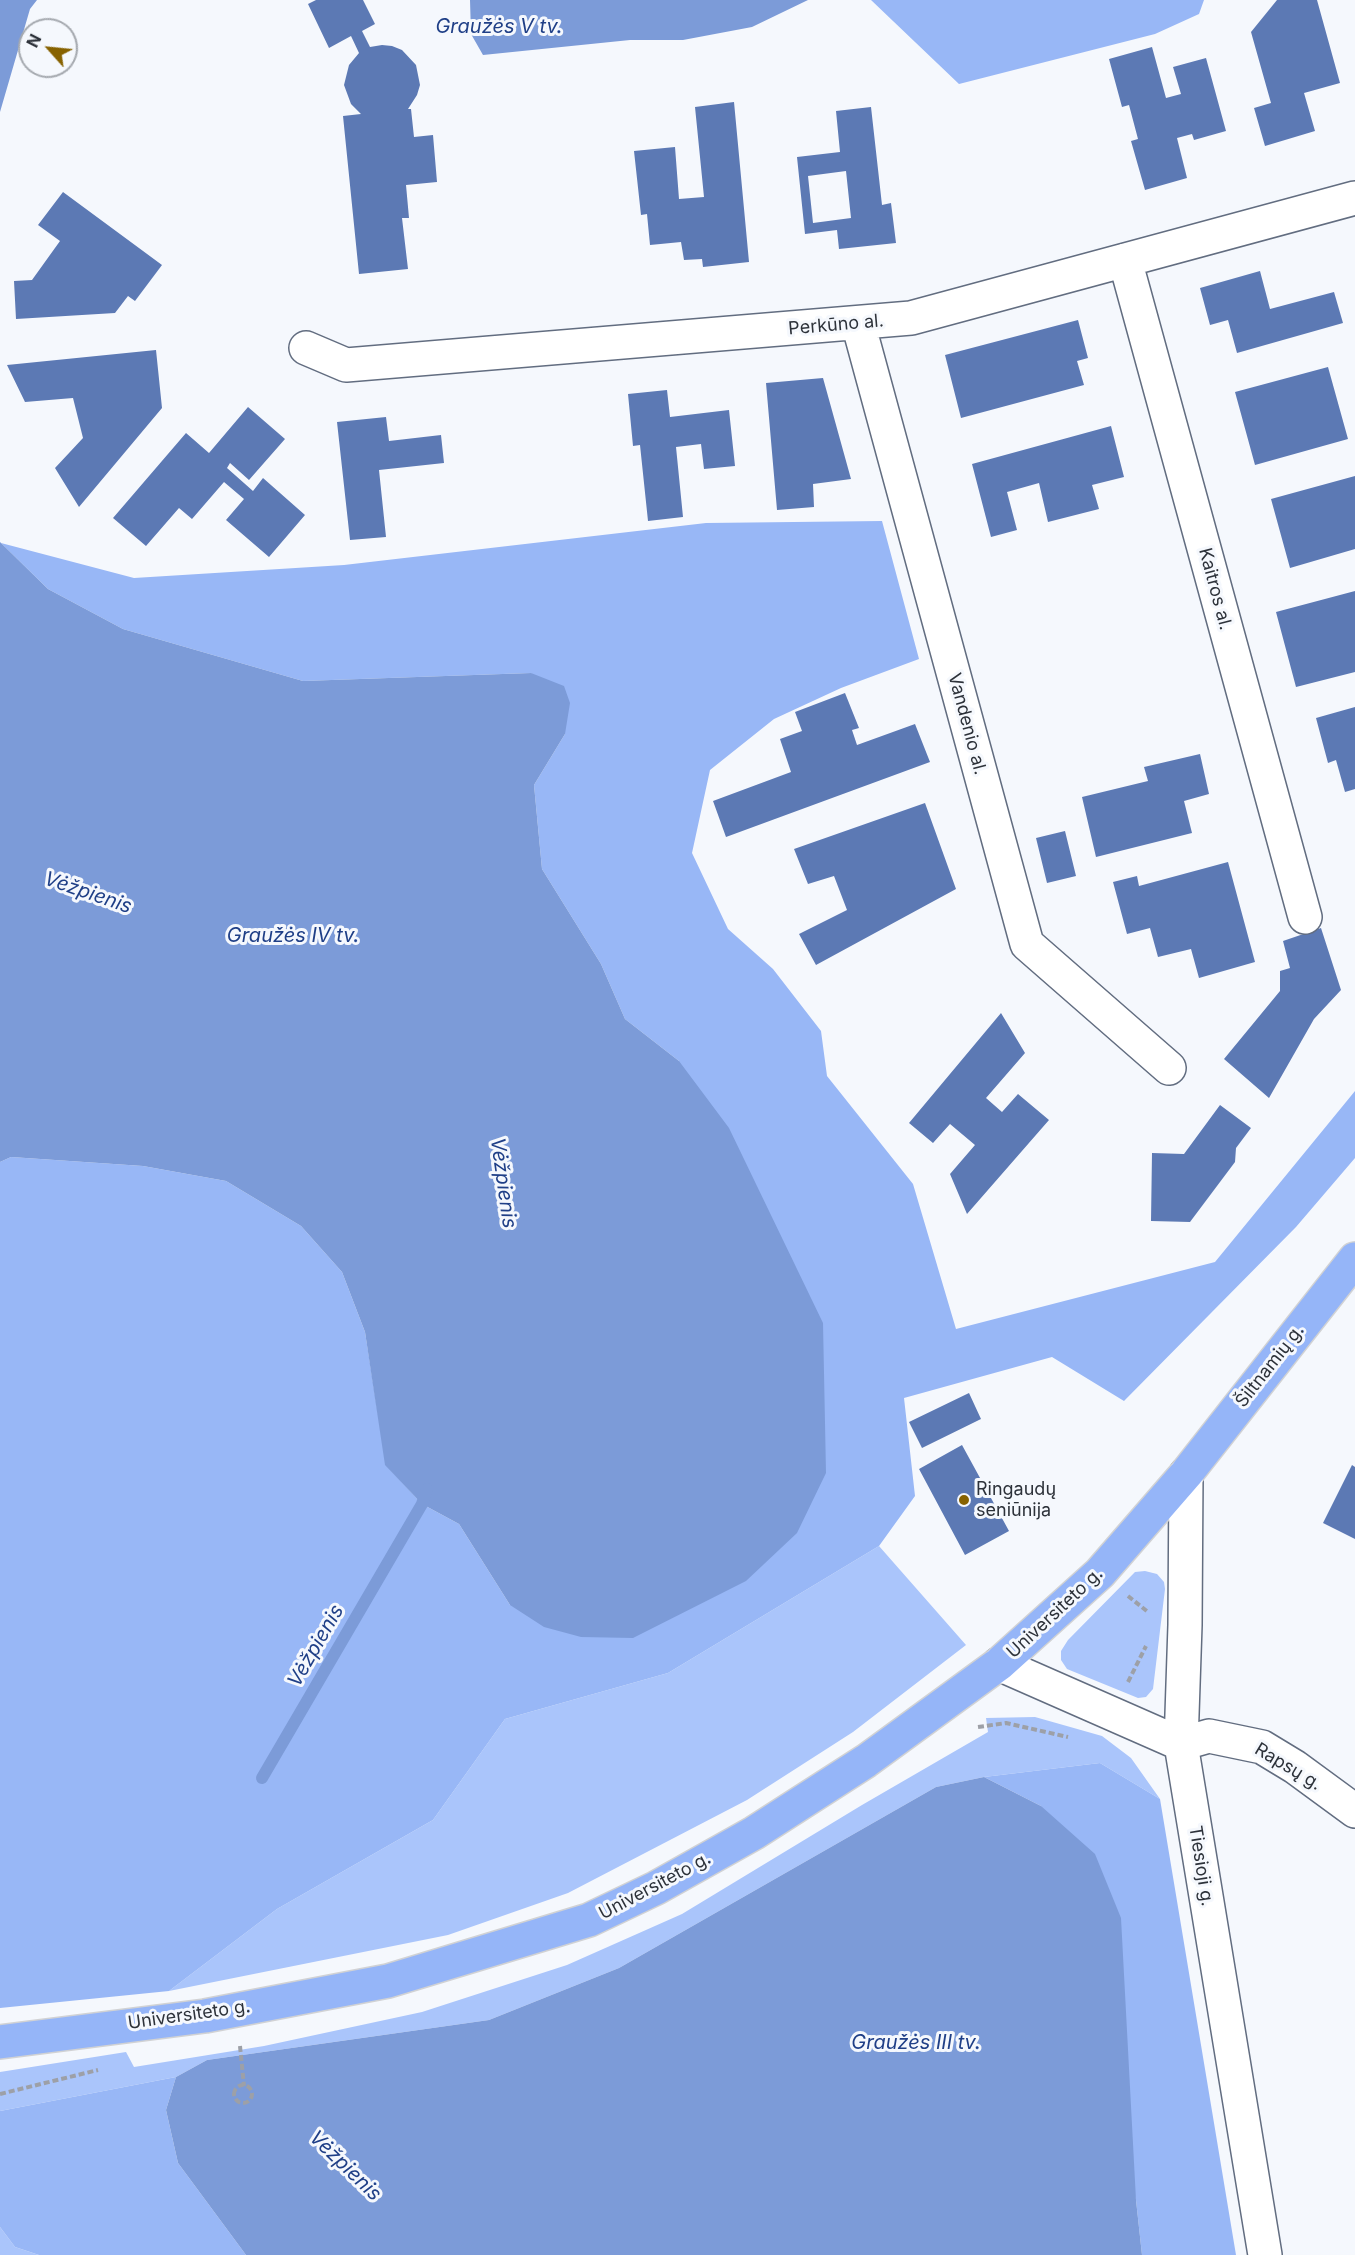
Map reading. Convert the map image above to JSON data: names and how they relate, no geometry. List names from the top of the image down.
{
  "streets": {
    "main road": ["Šiltnamių g.", "Universiteto g."],
    "street": [
      "Perkūno al.",
      "Kaitros al.",
      "Vandenio al.",
      "Rapsų g.",
      "Tiesioji g."
    ]
  },
  "crossings": [
    ["Perkūno al.", "Kaitros al."],
    ["Perkūno al.", "Vandenio al."],
    ["Šiltnamių g.", "Universiteto g."],
    ["Šiltnamių g.", "Tiesioji g."],
    ["Universiteto g.", "Tiesioji g."],
    ["Rapsų g.", "Tiesioji g."]
  ],
  "water": [
    "Graužės V tv.",
    "Vėžpienis",
    "Graužės IV tv.",
    "Graužės III tv."
  ],
  "places": ["Ringaudų seniūnija"],
  "north": "top left"
}
